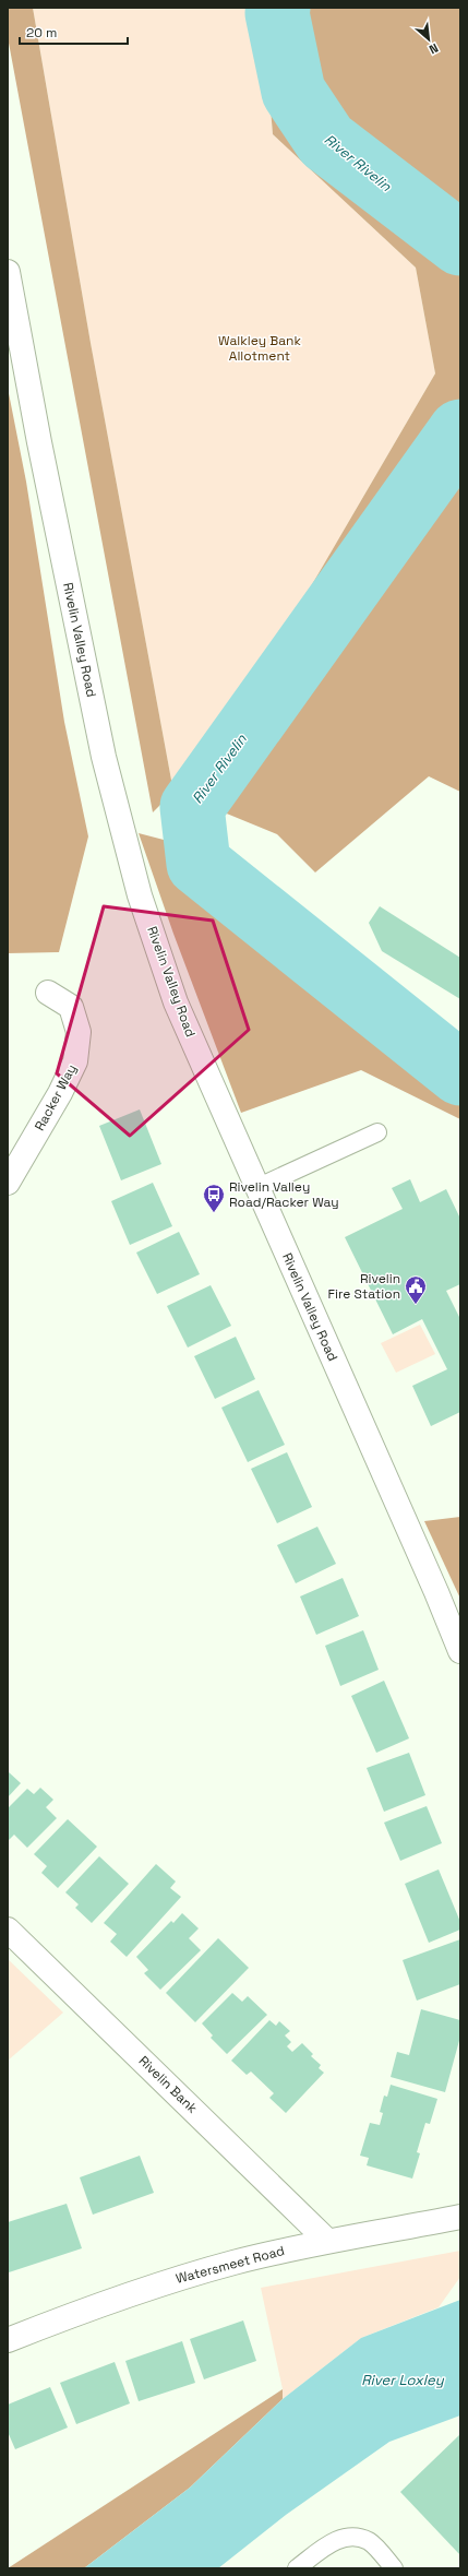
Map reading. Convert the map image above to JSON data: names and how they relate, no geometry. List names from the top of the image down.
{
  "streets": {
    "main road": [
      "Rivelin Valley Road",
      "Racker Way",
      "Rivelin Bank",
      "Watersmeet Road"
    ]
  },
  "crossings": [
    ["Rivelin Bank", "Watersmeet Road"]
  ],
  "water": ["River Rivelin", "River Loxley"],
  "parks": ["Walkley Bank Allotment"],
  "places": {
    "bus stop": ["Rivelin Valley Road/Racker Way"],
    "public building": ["Rivelin Fire Station"]
  },
  "scale_bar": "20 m",
  "north": "bottom right"
}
